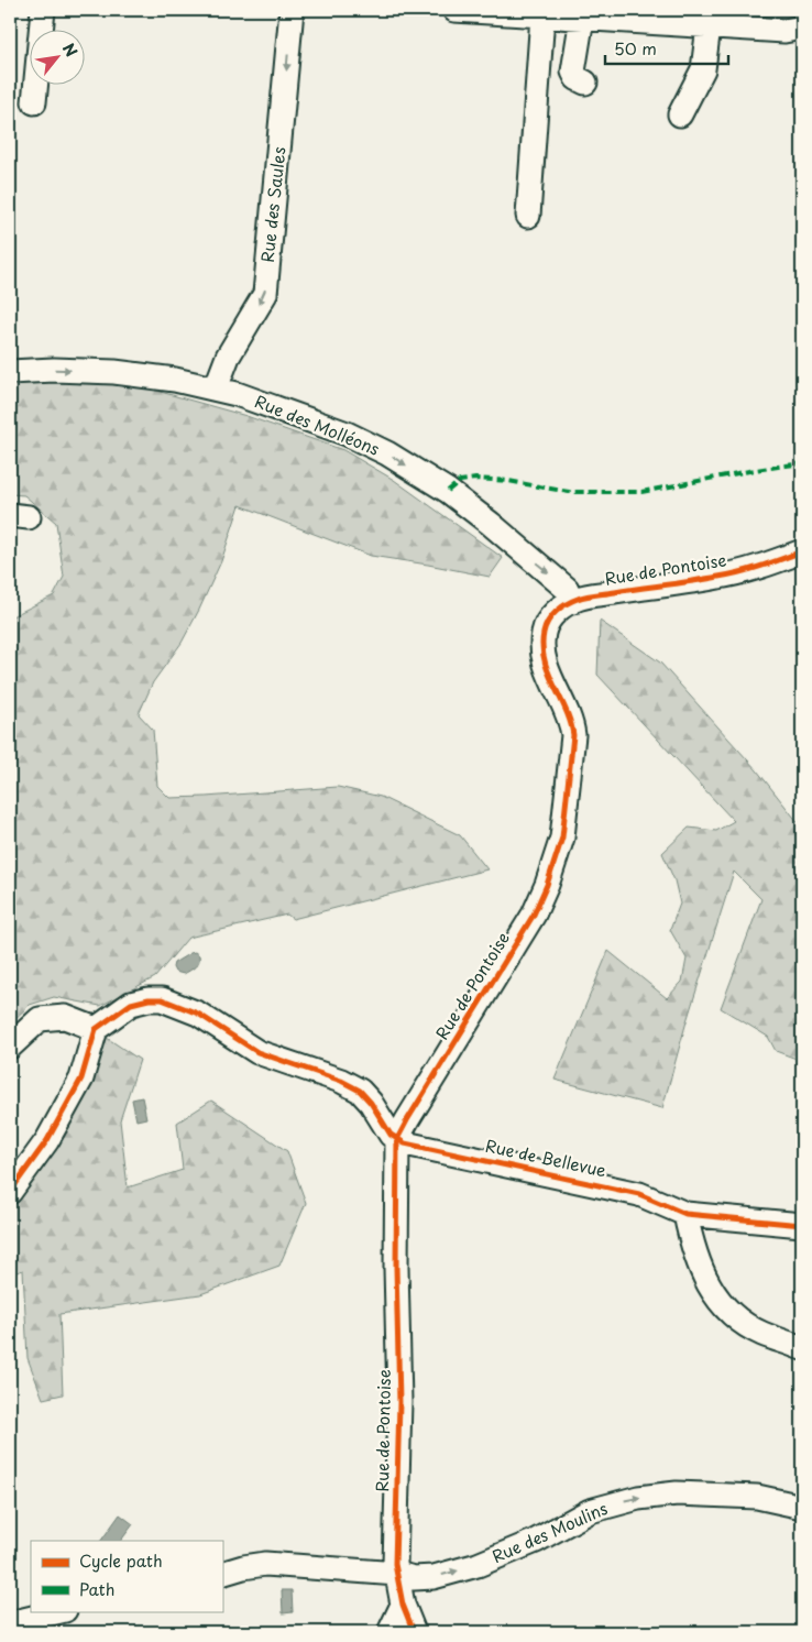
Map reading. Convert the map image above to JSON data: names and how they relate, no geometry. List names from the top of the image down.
{
  "streets": {
    "street": [
      "Rue des Saules",
      "Rue des Molléons",
      "Rue de Pontoise",
      "Rue de Bellevue",
      "Rue des Moulins"
    ]
  },
  "crossings": [
    ["Rue des Saules", "Rue des Molléons"],
    ["Rue des Molléons", "Rue de Pontoise"],
    ["Rue de Pontoise", "Rue de Bellevue"],
    ["Rue de Pontoise", "Rue des Moulins"]
  ],
  "one_way": ["Rue des Saules", "Rue des Molléons", "Rue des Moulins"],
  "legend": ["Cycle path", "Path"],
  "scale_bar": "50 m",
  "north": "top right"
}
